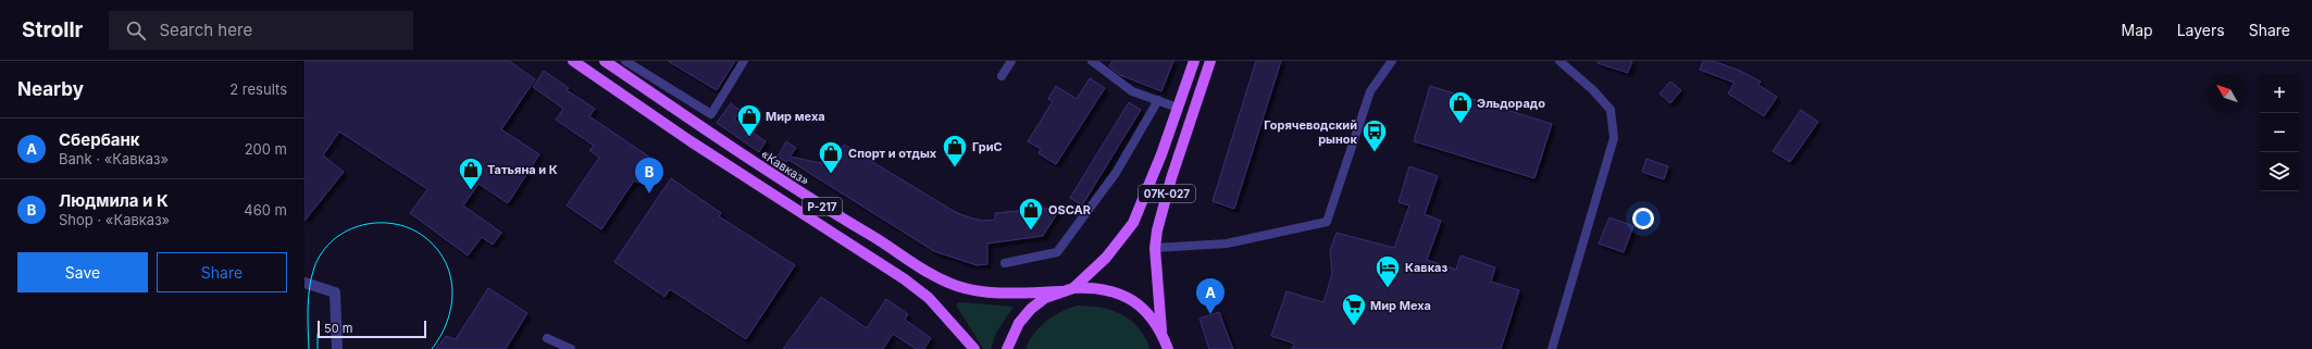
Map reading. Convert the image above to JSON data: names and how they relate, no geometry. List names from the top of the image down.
{
  "streets": {
    "main road": ["«Кавказ»", "07К-027", "Р-217"]
  },
  "places": {
    "shop": [
      "Эльдорадо",
      "Мир меха",
      "ГриС",
      "Спорт и отдых",
      "Татьяна и К",
      "OSCAR"
    ],
    "bus stop": ["Горячеводский рынок"],
    "hotel": ["Кавказ"],
    "supermarket": ["Мир Меха"]
  },
  "scale_bar": "50 m",
  "north": "top left",
  "page": {
    "header": "Strollr",
    "search": "Search here",
    "nav": ["Map", "Layers", "Share"],
    "heading": ["Nearby", "2 results"],
    "map_buttons": ["+", "−"],
    "list": [
      {
        "mark": "A",
        "name": "Сбербанк",
        "note": "Bank · «Кавказ»",
        "value": "200 m"
      },
      {
        "mark": "B",
        "name": "Людмила и К",
        "note": "Shop · «Кавказ»",
        "value": "460 m"
      }
    ],
    "pins": ["B", "A"],
    "buttons": ["Save", "Share"],
    "scale": "50 m"
  }
}
